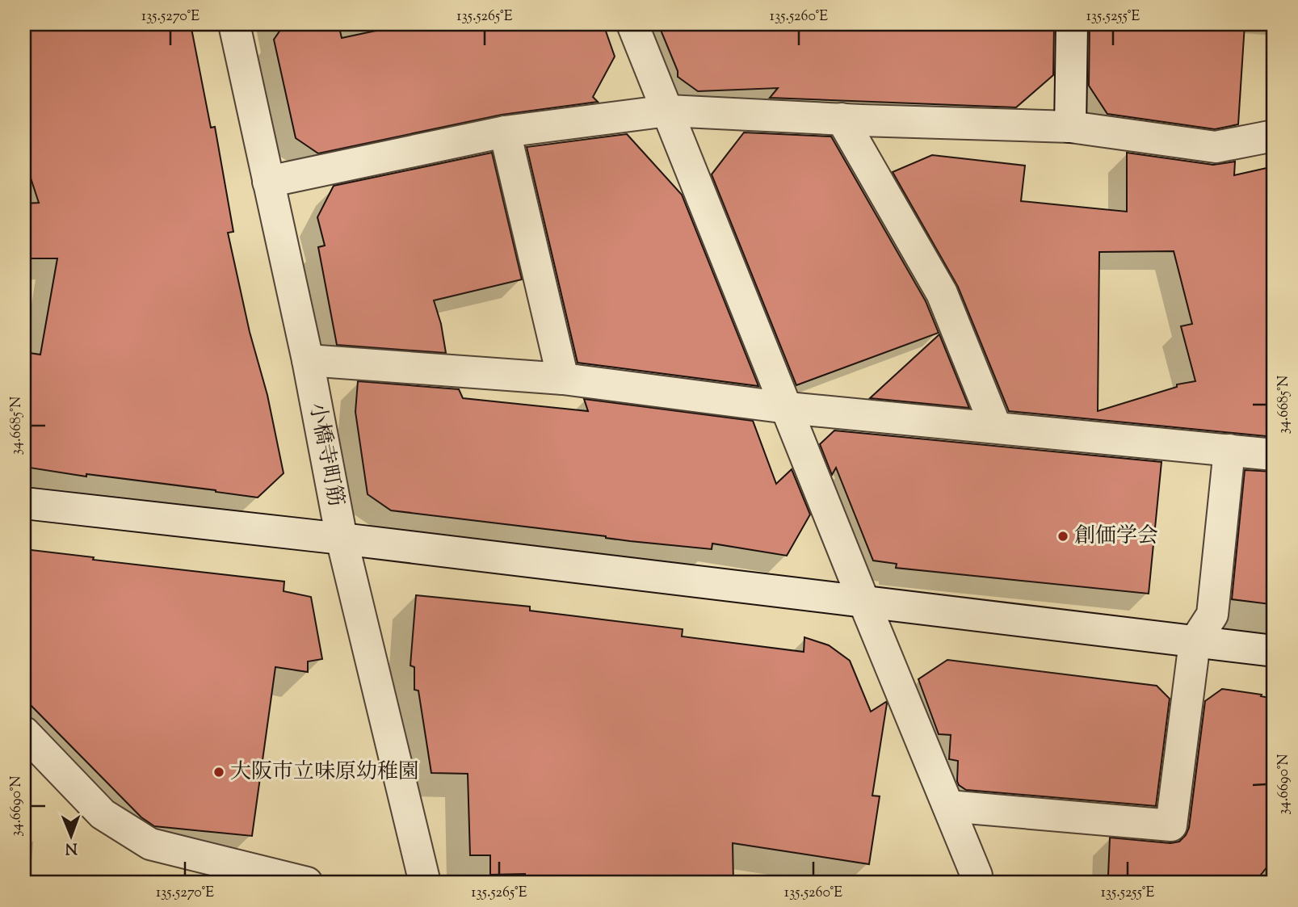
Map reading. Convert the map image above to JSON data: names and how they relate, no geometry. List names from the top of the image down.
{
  "streets": {
    "street": ["小橋寺町筋"]
  },
  "places": ["創価学会", "大阪市立味原幼稚園"],
  "north": "bottom",
  "coordinates": [
    "135.5270°E",
    "135.5265°E",
    "135.5260°E",
    "135.5255°E",
    "34.6685°N",
    "34.6690°N"
  ]
}
